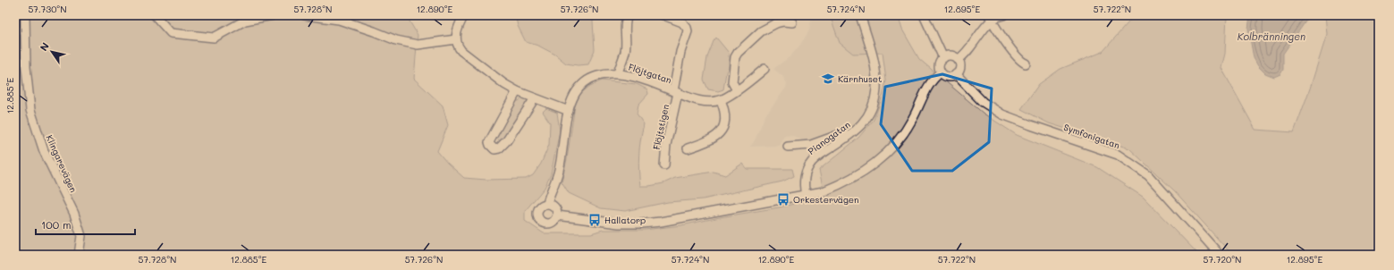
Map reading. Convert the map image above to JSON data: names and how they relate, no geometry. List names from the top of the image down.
{
  "streets": {
    "street": [
      "Flöjtgatan",
      "Flöjtstigen",
      "Symfonigatan",
      "Pianogatan",
      "Klingarevägen"
    ]
  },
  "crossings": [
    ["Flöjtgatan", "Flöjtstigen"]
  ],
  "water": ["Kolbränningen"],
  "places": {
    "school or university": ["Kärnhuset"],
    "bus stop": ["Orkestervägen", "Hallatorp"]
  },
  "scale_bar": "100 m",
  "north": "top left",
  "coordinates": [
    "57.730°N",
    "57.728°N",
    "12.890°E",
    "57.726°N",
    "57.724°N",
    "12.895°E",
    "57.722°N",
    "12.885°E",
    "57.720°N"
  ]
}
